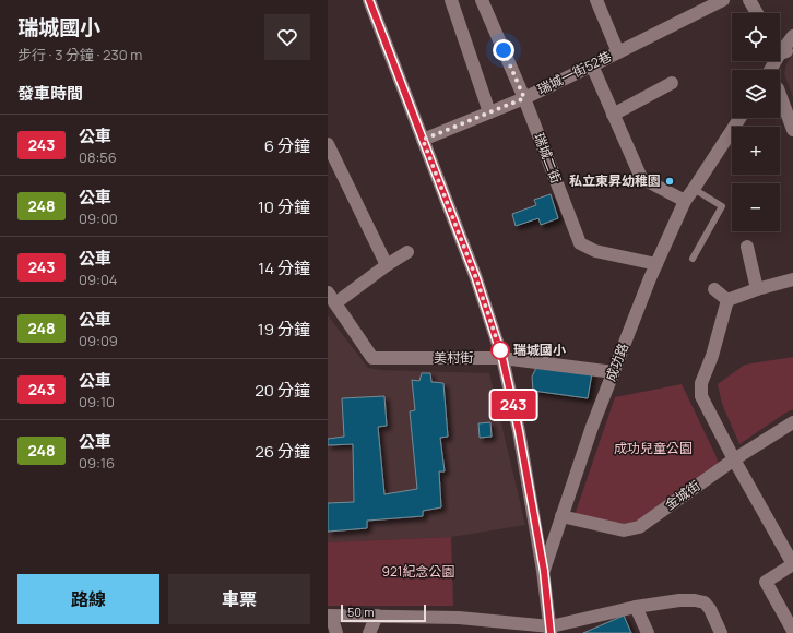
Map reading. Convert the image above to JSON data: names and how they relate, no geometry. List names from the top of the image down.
{
  "streets": {
    "street": [
      "瑞城一街52巷",
      "瑞城二街",
      "美村街",
      "成功路",
      "金城街"
    ]
  },
  "crossings": [
    ["瑞城一街52巷", "瑞城二街"],
    ["瑞城二街", "成功路"],
    ["美村街", "成功路"],
    ["成功路", "金城街"]
  ],
  "parks": ["成功兒童公園", "921紀念公園"],
  "places": ["私立東昇幼稚園", "瑞城國小"],
  "lines": ["bus line 243"],
  "scale_bar": "50 m",
  "page": {
    "heading": [
      ["瑞城國小", "步行 · 3 分鐘 · 230 m"],
      "發車時間"
    ],
    "on_map": "243",
    "map_buttons": ["+", "−"],
    "list": [
      {
        "mark": "243",
        "name": "公車",
        "note": "08:56",
        "value": "6 分鐘"
      },
      {
        "mark": "248",
        "name": "公車",
        "note": "09:00",
        "value": "10 分鐘"
      },
      {
        "mark": "243",
        "name": "公車",
        "note": "09:04",
        "value": "14 分鐘"
      },
      {
        "mark": "248",
        "name": "公車",
        "note": "09:09",
        "value": "19 分鐘"
      },
      {
        "mark": "243",
        "name": "公車",
        "note": "09:10",
        "value": "20 分鐘"
      },
      {
        "mark": "248",
        "name": "公車",
        "note": "09:16",
        "value": "26 分鐘"
      }
    ],
    "buttons": ["路線", "車票"],
    "scale": "50 m"
  }
}
